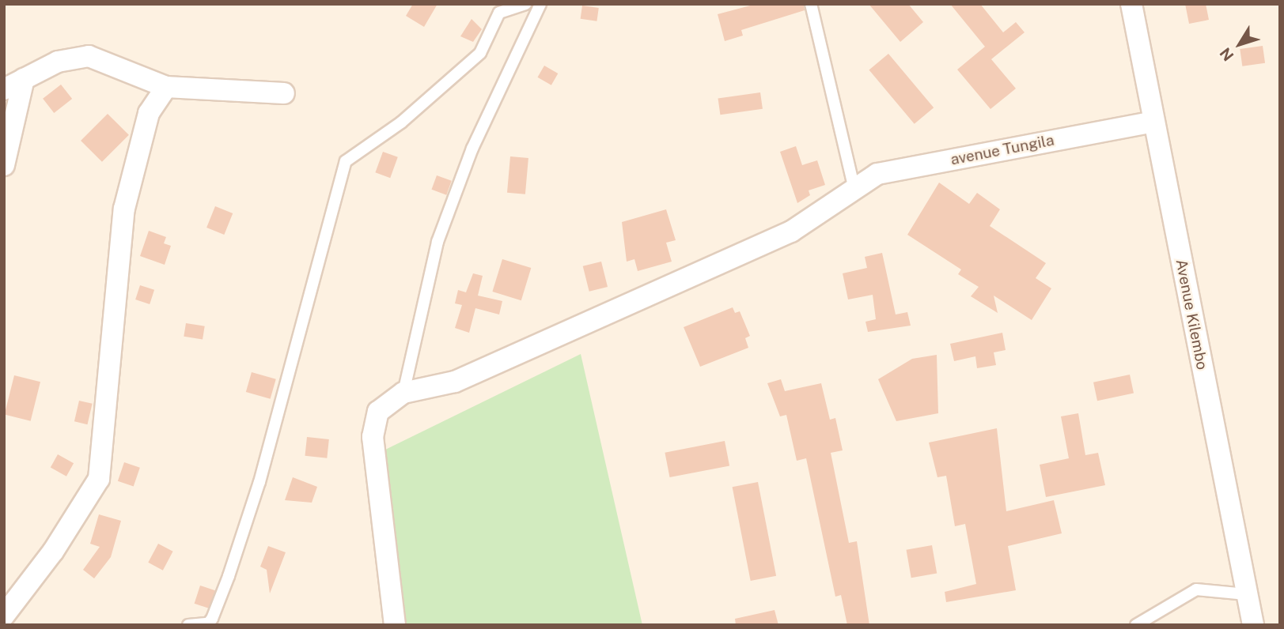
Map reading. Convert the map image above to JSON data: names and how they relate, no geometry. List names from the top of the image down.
{
  "streets": {
    "street": ["avenue Tungila", "Avenue Kilembo"]
  },
  "crossings": [
    ["avenue Tungila", "Avenue Kilembo"]
  ],
  "north": "bottom left"
}
